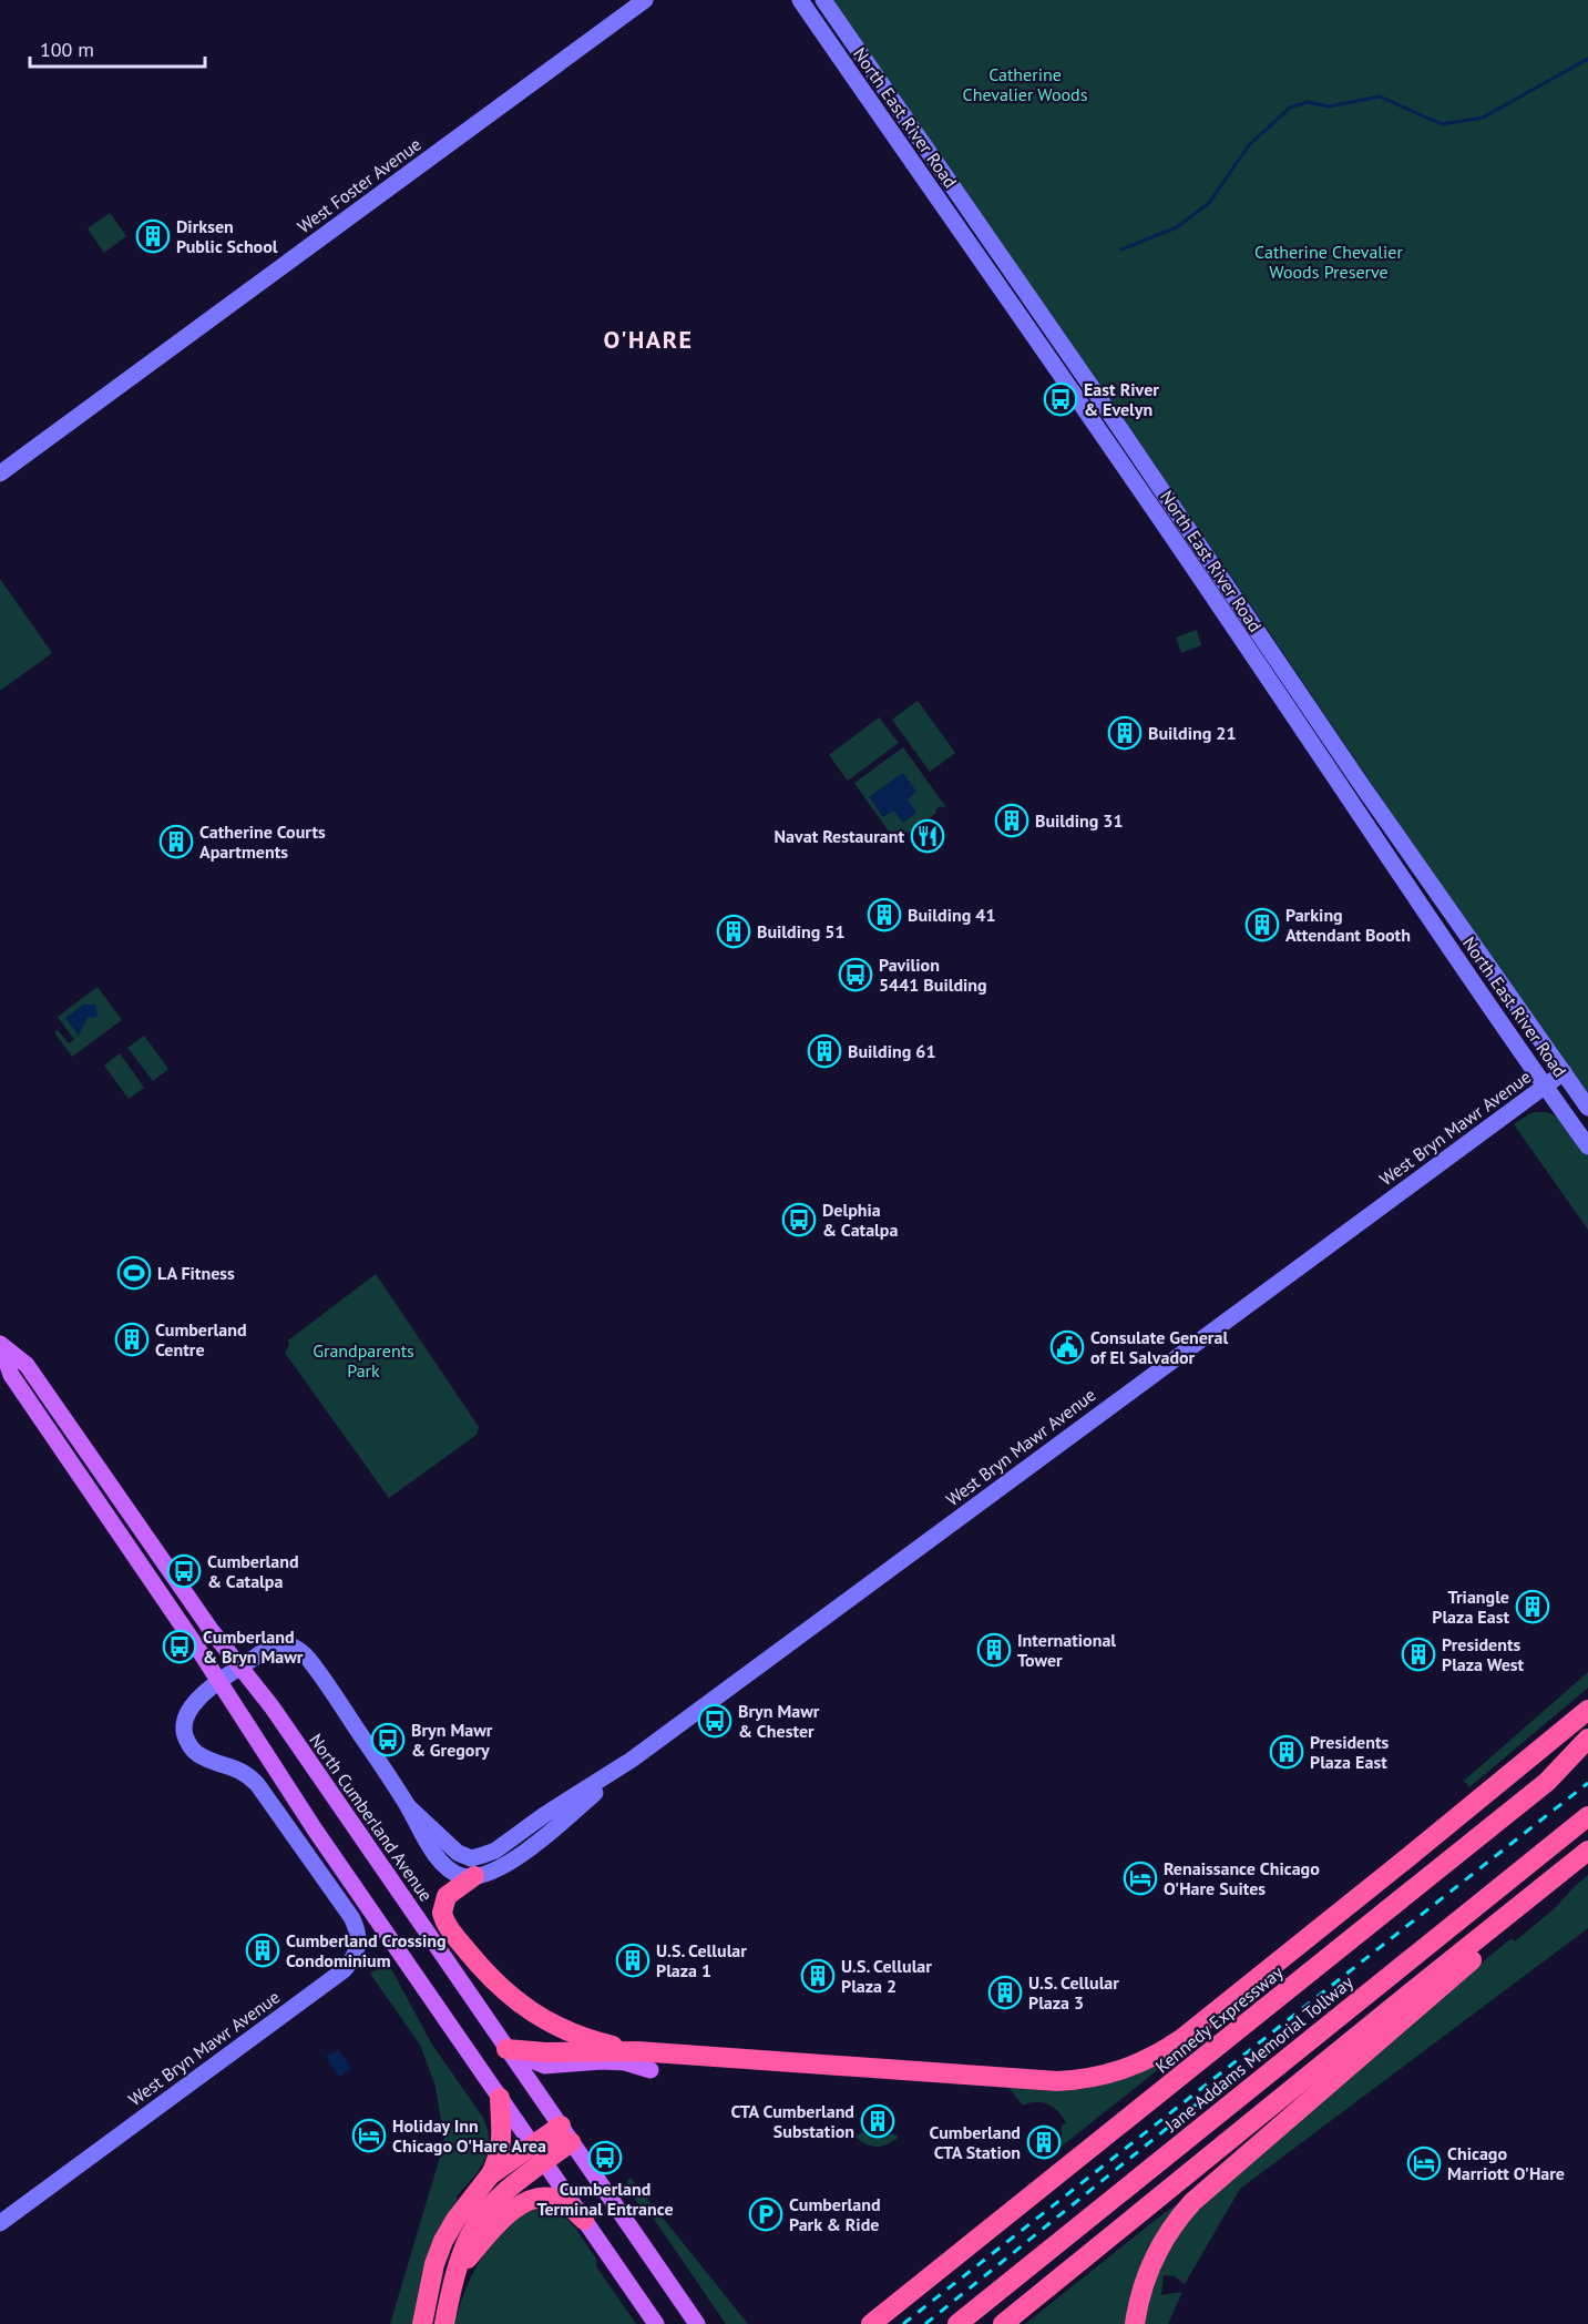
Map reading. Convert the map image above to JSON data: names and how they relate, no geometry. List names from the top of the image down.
{
  "streets": {
    "highway": ["Kennedy Expressway", "Jane Addams Memorial Tollway"],
    "main road": ["North Cumberland Avenue"],
    "street": ["North East River Road", "West Foster Avenue", "West Bryn Mawr Avenue"]
  },
  "crossings": [
    ["North East River Road", "West Bryn Mawr Avenue"],
    ["West Bryn Mawr Avenue", "North Cumberland Avenue"]
  ],
  "districts": ["O'HARE"],
  "parks": ["Catherine Chevalier Woods", "Catherine Chevalier Woods Preserve", "Grandparents Park"],
  "places": {
    "building": [
      "Dirksen Public School",
      "Building 21",
      "Building 31",
      "Catherine Courts Apartments",
      "Building 41",
      "Parking Attendant Booth",
      "Building 51",
      "Building 61",
      "Cumberland Centre",
      "Triangle Plaza East",
      "International Tower",
      "Presidents Plaza West",
      "Presidents Plaza East",
      "Cumberland Crossing Condominium",
      "U.S. Cellular Plaza 1",
      "U.S. Cellular Plaza 2",
      "U.S. Cellular Plaza 3",
      "CTA Cumberland Substation",
      "Cumberland CTA Station"
    ],
    "bus stop": [
      "East River & Evelyn",
      "Pavilion 5441 Building",
      "Delphia & Catalpa",
      "Cumberland & Catalpa",
      "Cumberland & Bryn Mawr",
      "Bryn Mawr & Chester",
      "Bryn Mawr & Gregory",
      "Cumberland Terminal Entrance"
    ],
    "restaurant": ["Navat Restaurant"],
    "sports": ["LA Fitness"],
    "public building": ["Consulate General of El Salvador"],
    "hotel": ["Renaissance Chicago O'Hare Suites", "Holiday Inn Chicago O'Hare Area", "Chicago Marriott O'Hare"],
    "parking": ["Cumberland Park & Ride"]
  },
  "scale_bar": "100 m"
}
